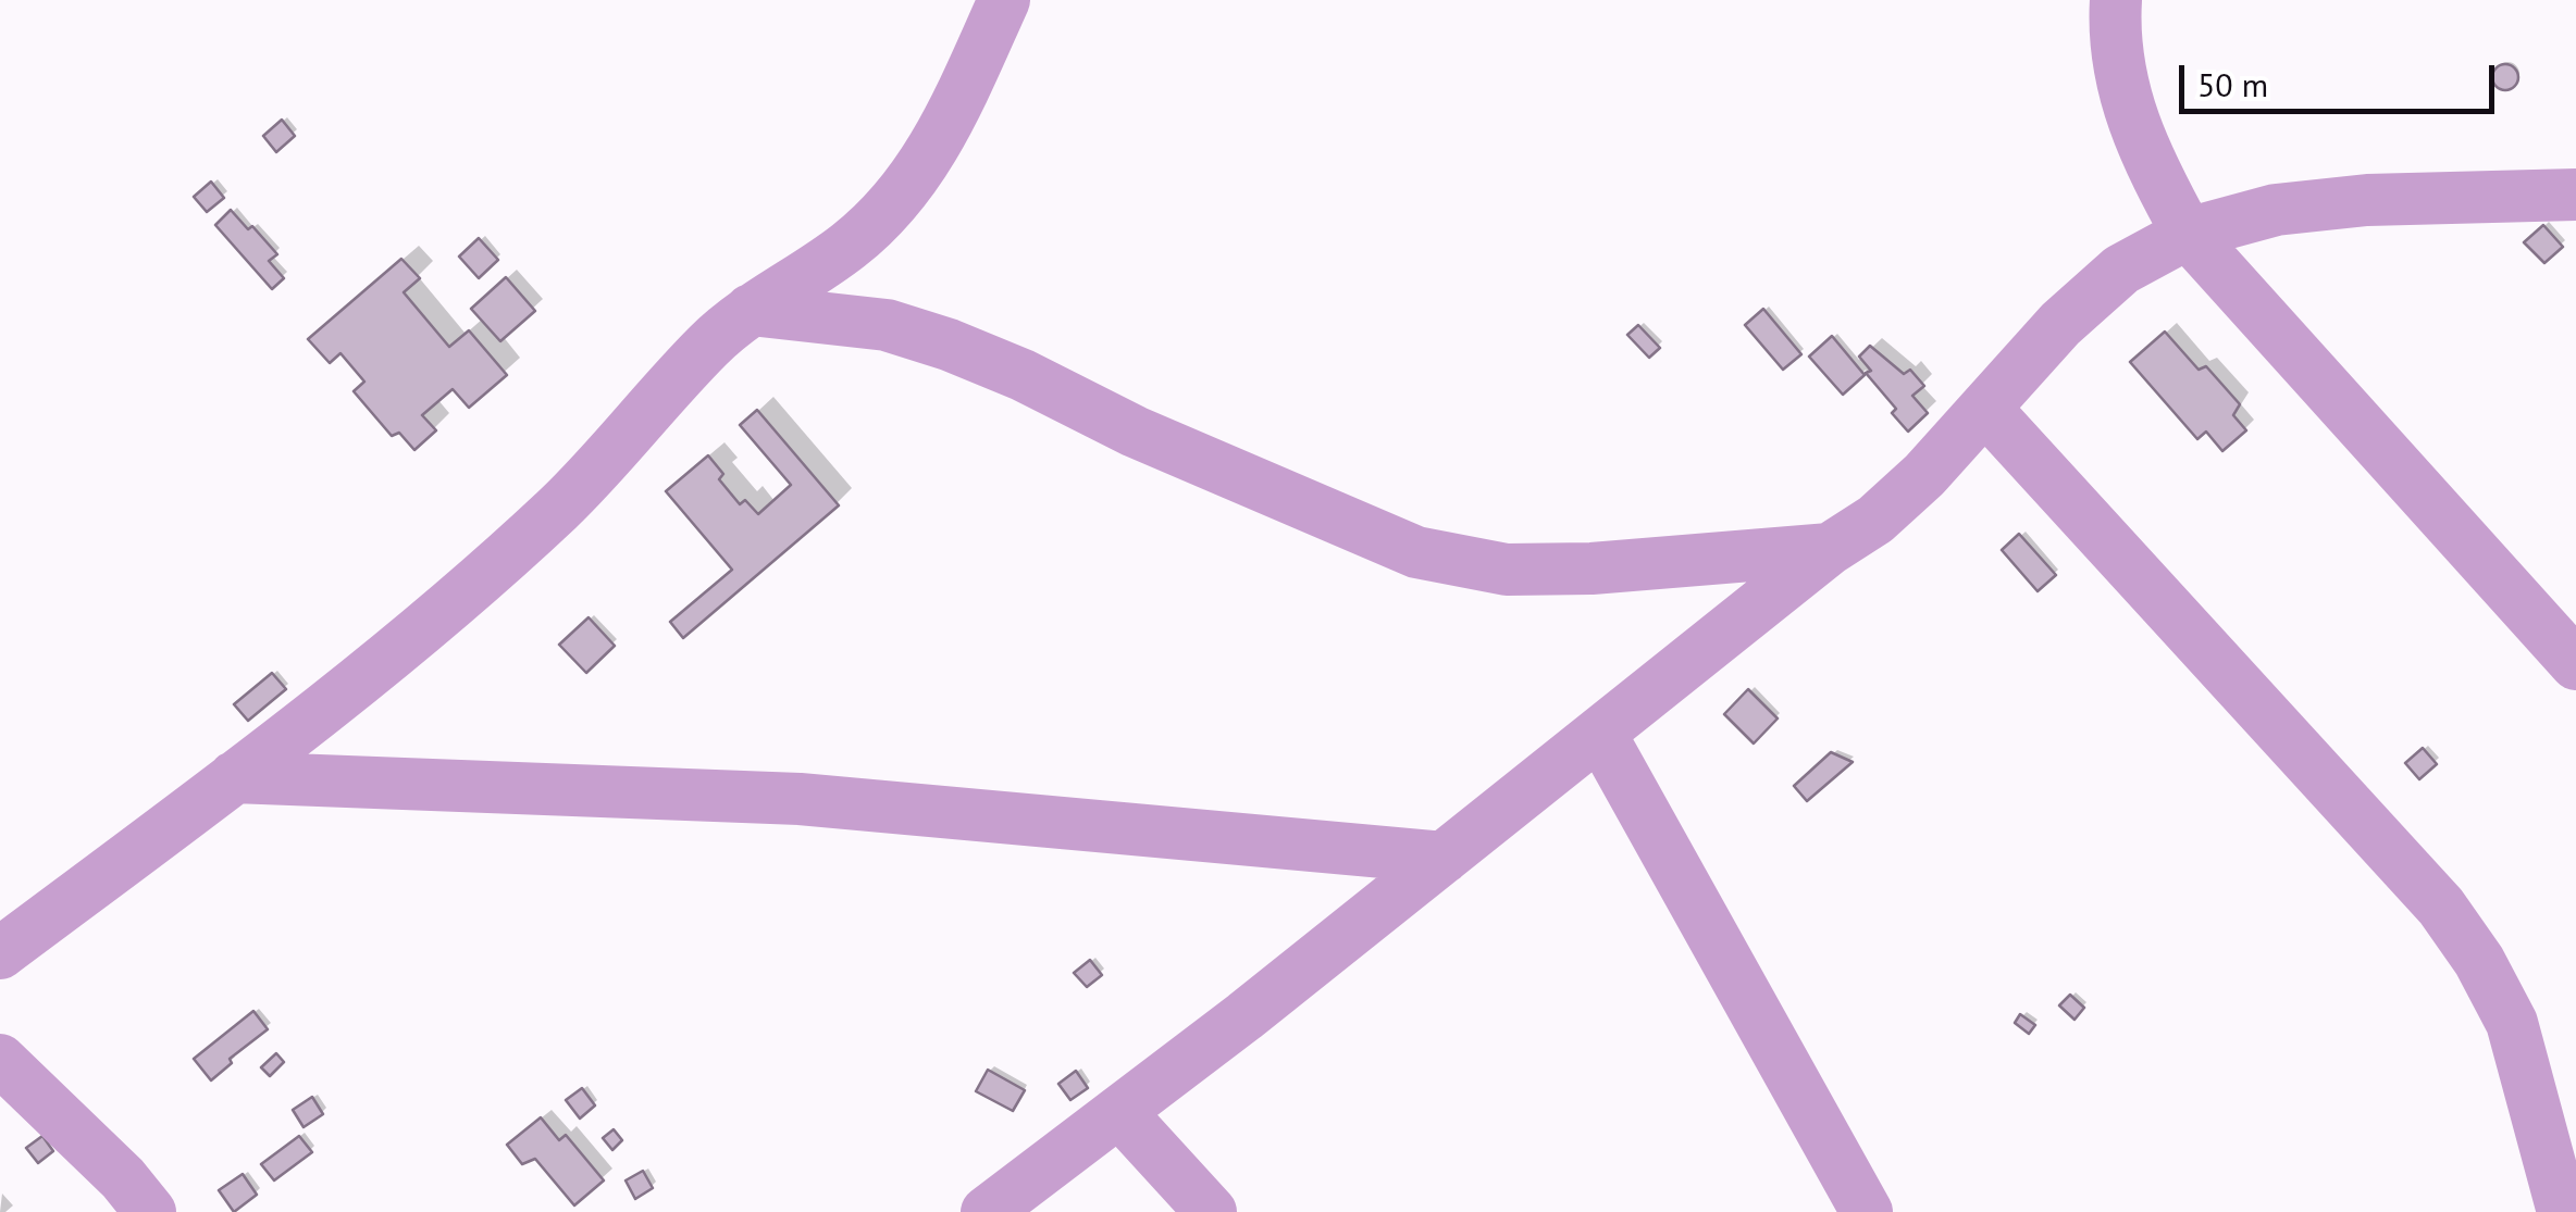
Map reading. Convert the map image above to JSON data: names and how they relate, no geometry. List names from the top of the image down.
{
  "scale_bar": "50 m"
}
